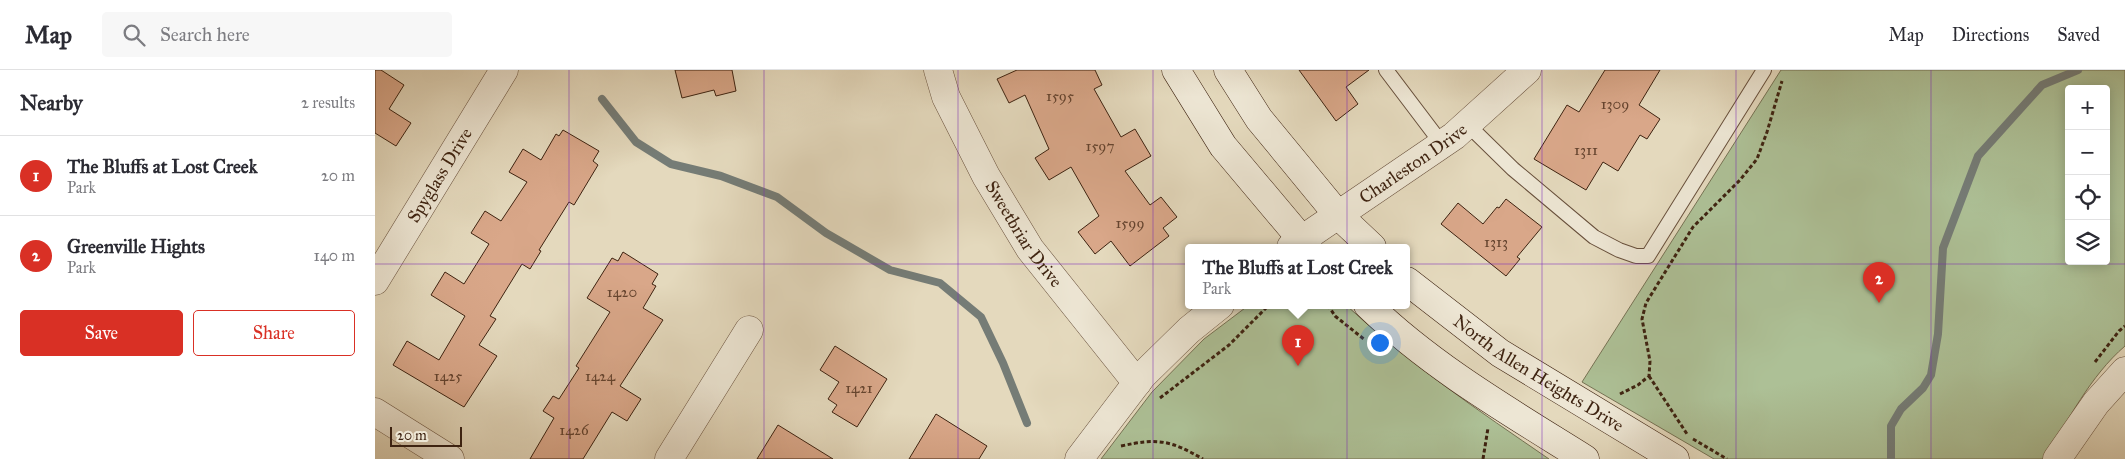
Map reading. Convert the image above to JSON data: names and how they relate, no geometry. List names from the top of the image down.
{
  "streets": {
    "street": [
      "Charleston Drive",
      "Spyglass Drive",
      "Sweetbriar Drive",
      "North Allen Heights Drive"
    ]
  },
  "house_numbers": [
    "1595",
    "1309",
    "1597",
    "1311",
    "1599",
    "1313",
    "1420",
    "1425",
    "1424",
    "1421",
    "1426"
  ],
  "scale_bar": "20 m",
  "page": {
    "header": "Map",
    "search": "Search here",
    "nav": ["Map", "Directions", "Saved"],
    "heading": ["Nearby", "2 results"],
    "map_buttons": ["+", "−"],
    "list": [
      {
        "mark": "1",
        "name": "The Bluffs at Lost Creek",
        "note": "Park",
        "value": "20 m"
      },
      {
        "mark": "2",
        "name": "Greenville Hights",
        "note": "Park",
        "value": "140 m"
      }
    ],
    "popup": ["The Bluffs at Lost Creek", "Park"],
    "pins": ["2", "1"],
    "buttons": ["Save", "Share"],
    "scale": "20 m"
  }
}
